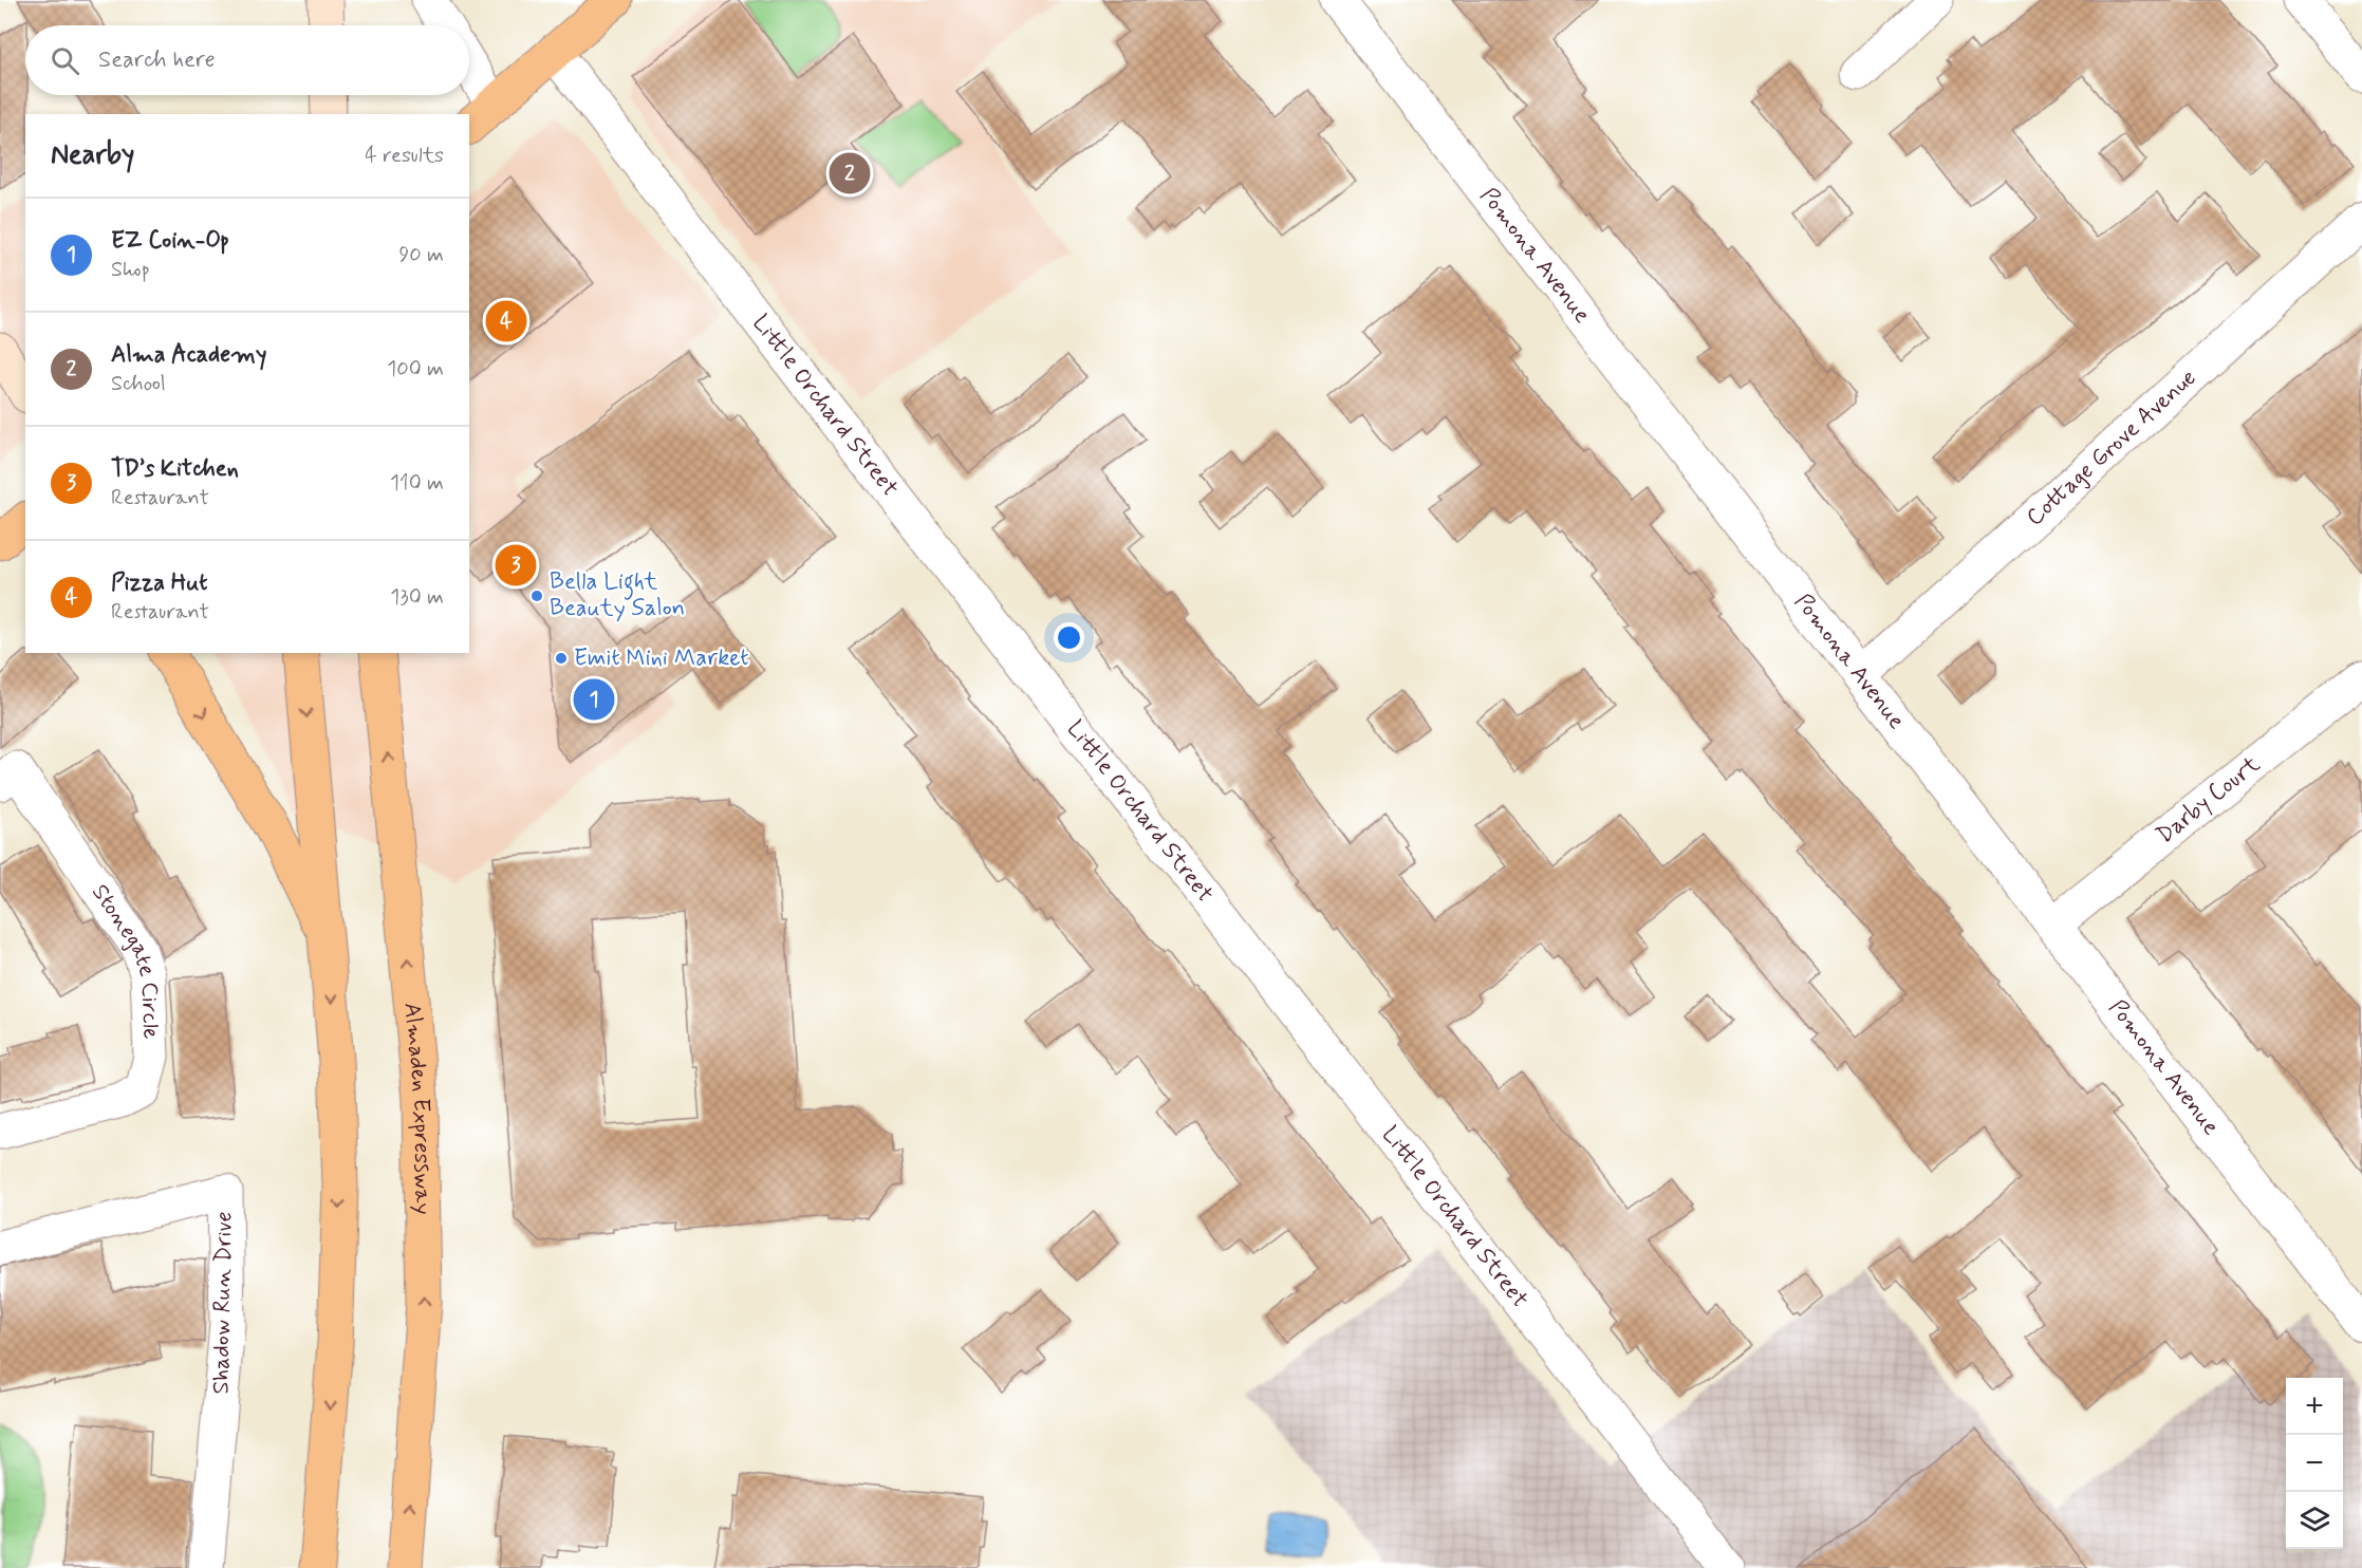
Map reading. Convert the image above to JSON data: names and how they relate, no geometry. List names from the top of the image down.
{
  "streets": {
    "main road": ["Almaden Expressway"],
    "street": [
      "Pomona Avenue",
      "Little Orchard Street",
      "Cottage Grove Avenue",
      "Darby Court",
      "Stonegate Circle",
      "Shadow Run Drive"
    ]
  },
  "crossings": [
    ["Pomona Avenue", "Cottage Grove Avenue"],
    ["Pomona Avenue", "Darby Court"]
  ],
  "places": ["Bella Light Beauty Salon", "Emit Mini Market"],
  "page": {
    "search": "Search here",
    "heading": ["Nearby", "4 results"],
    "pins": [
      "2",
      "4",
      "3",
      "1"
    ],
    "list": [
      {
        "mark": "1",
        "name": "EZ Coin-Op",
        "note": "Shop",
        "value": "90 m"
      },
      {
        "mark": "2",
        "name": "Alma Academy",
        "note": "School",
        "value": "100 m"
      },
      {
        "mark": "3",
        "name": "TD’s Kitchen",
        "note": "Restaurant",
        "value": "110 m"
      },
      {
        "mark": "4",
        "name": "Pizza Hut",
        "note": "Restaurant",
        "value": "130 m"
      }
    ],
    "map_buttons": ["+", "−"]
  }
}
